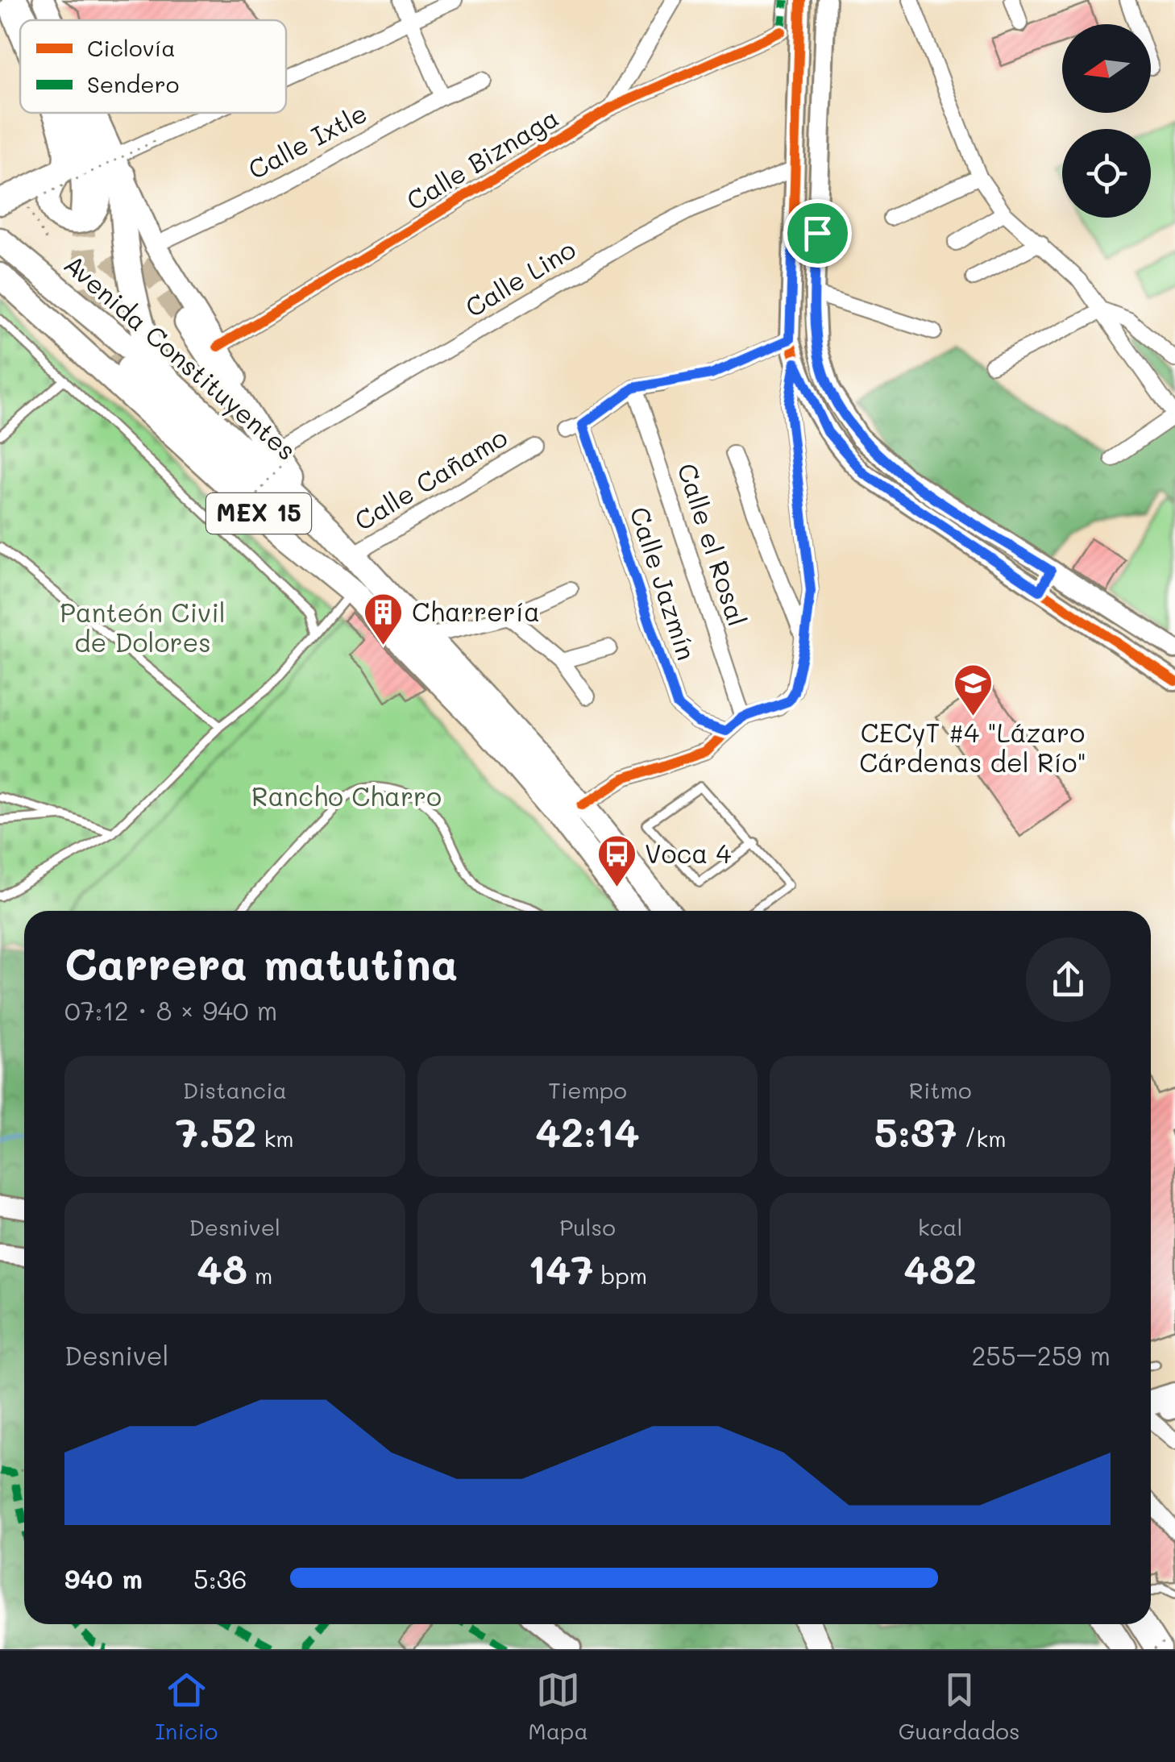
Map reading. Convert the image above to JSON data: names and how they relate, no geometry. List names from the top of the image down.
{
  "streets": {
    "highway": ["Avenida Constituyentes", "MEX 15"],
    "street": [
      "Calle Ixtle",
      "Calle Biznaga",
      "Calle Lino",
      "Calle Cañamo",
      "Calle el Rosal",
      "Calle Jazmín"
    ]
  },
  "crossings": [
    ["Avenida Constituyentes", "Calle Cañamo"]
  ],
  "parks": ["Panteón Civil de Dolores", "Rancho Charro"],
  "places": {
    "building": ["Charrería"],
    "school or university": ["CECyT #4 \"Lázaro Cárdenas del Río\""],
    "bus stop": ["Voca 4"]
  },
  "legend": ["Ciclovía", "Sendero"],
  "north": "left",
  "page": {
    "heading": ["Carrera matutina", "07:12 · 8 × 940 m"],
    "stats": [
      ["Distancia", "7.52 km"],
      ["Tiempo", "42:14"],
      ["Ritmo", "5:37 /km"],
      ["Desnivel", "48 m"],
      ["Pulso", "147 bpm"],
      ["kcal", "482"]
    ],
    "chart": ["Desnivel", "255–259 m"],
    "list": [
      {
        "name": "940 m",
        "note": "5:36"
      }
    ],
    "tabs": ["Inicio", "Mapa", "Guardados"]
  }
}
